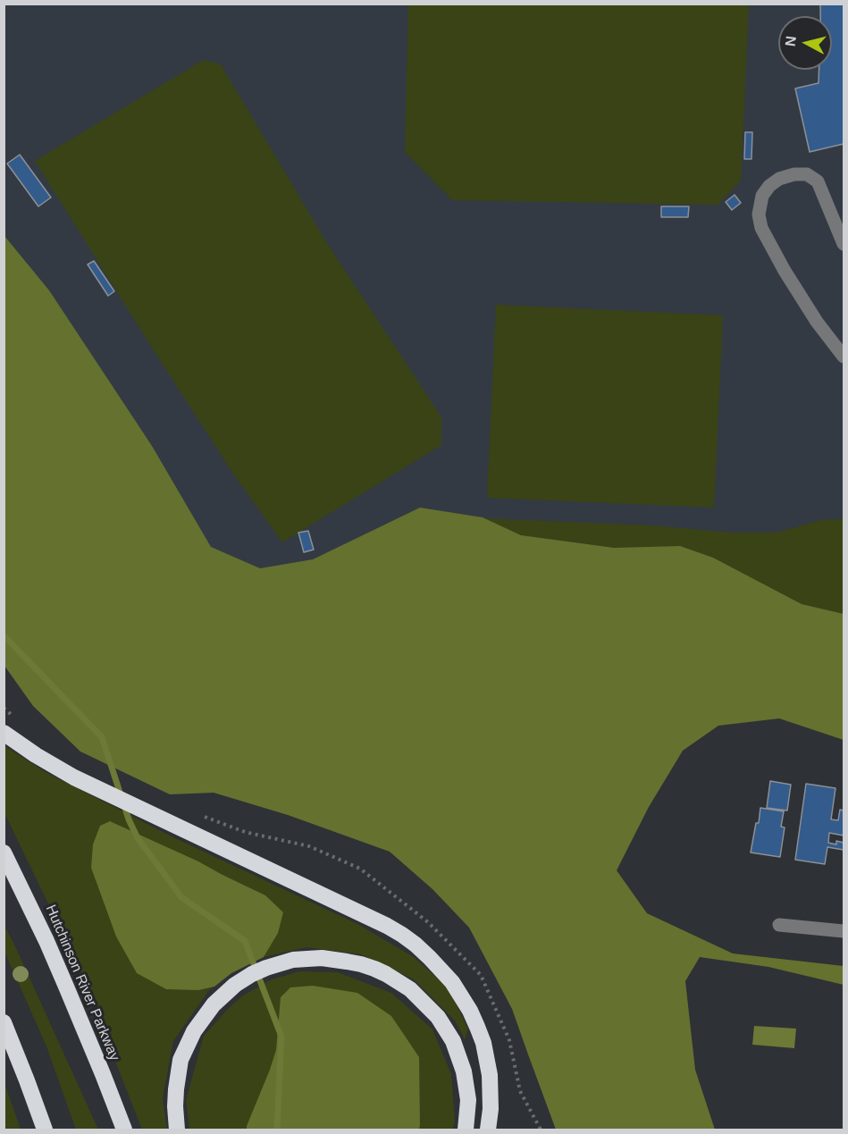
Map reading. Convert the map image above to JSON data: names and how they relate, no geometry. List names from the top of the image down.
{
  "streets": {
    "highway": ["Hutchinson River Parkway"]
  },
  "north": "left"
}
